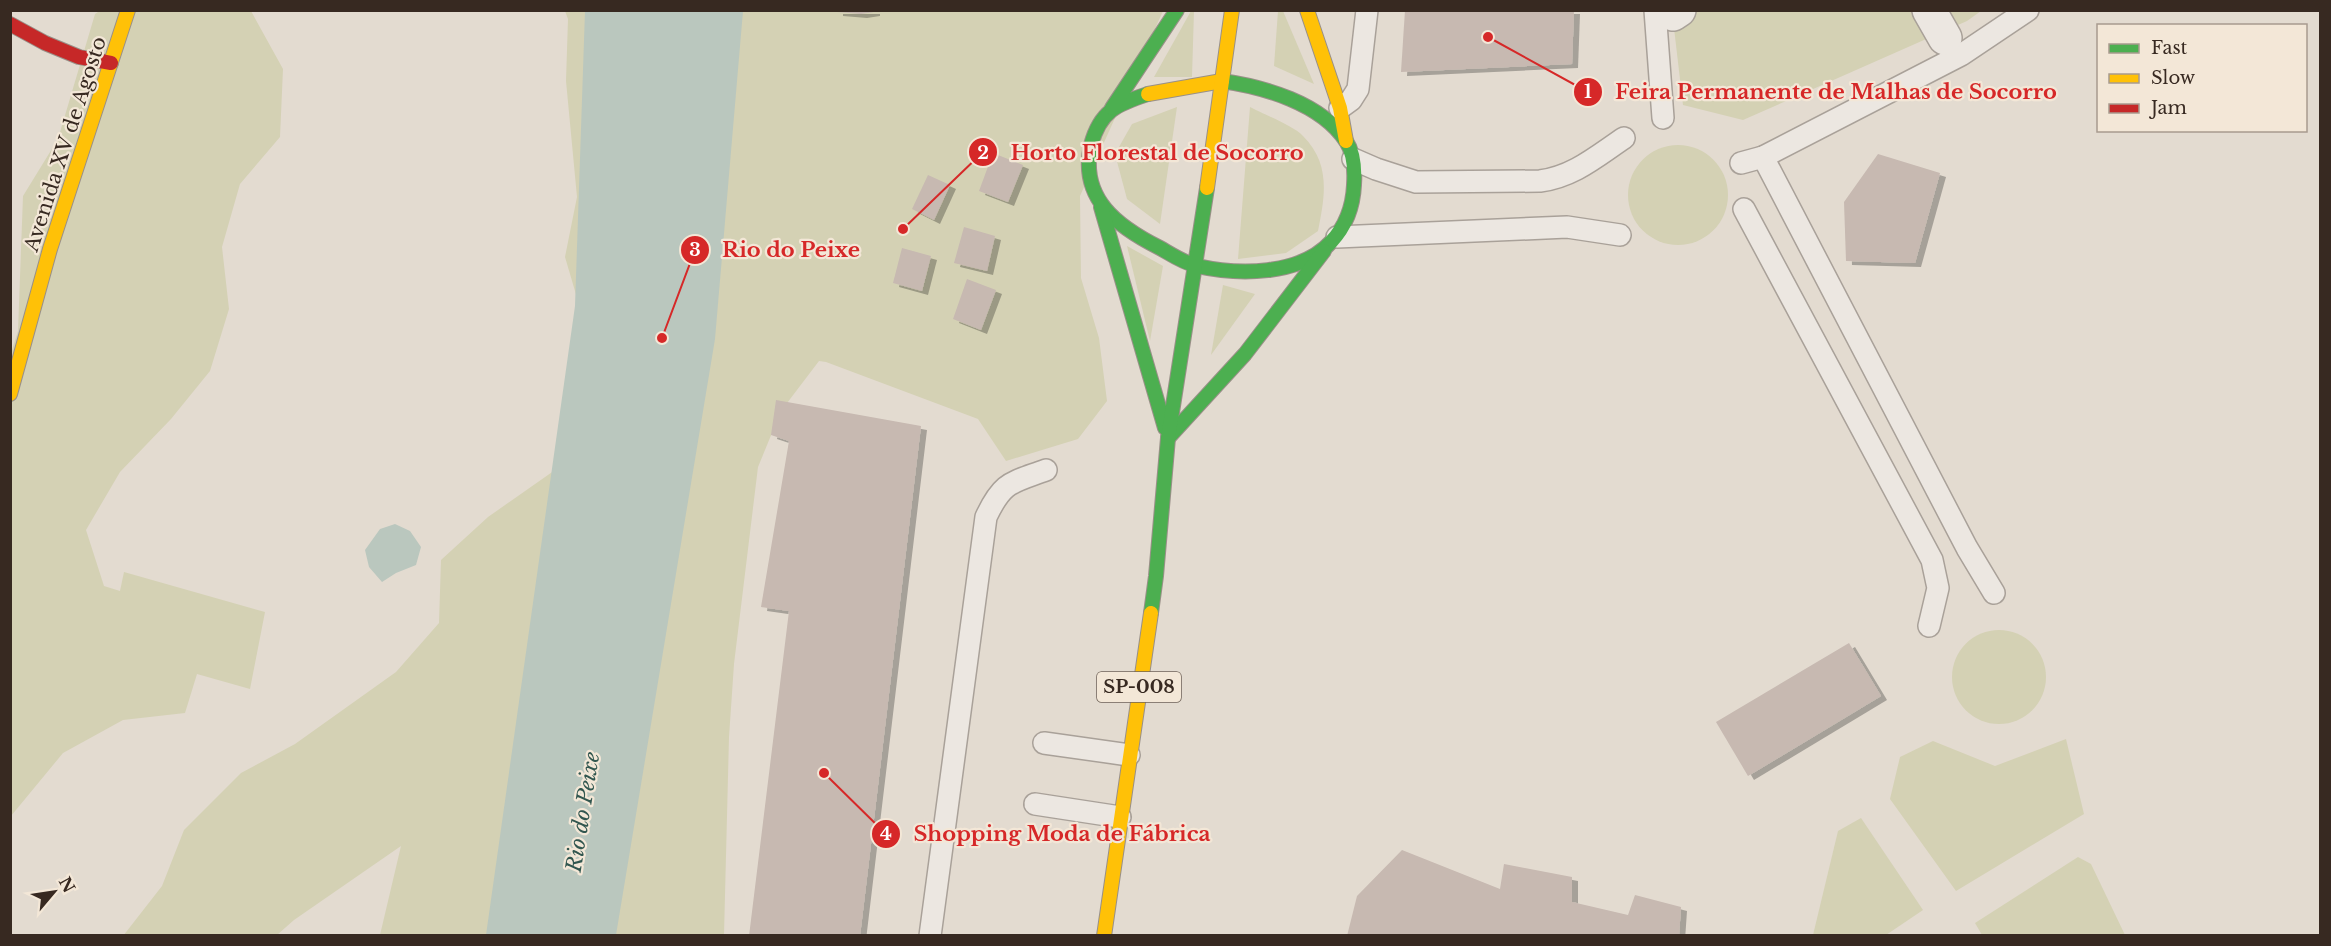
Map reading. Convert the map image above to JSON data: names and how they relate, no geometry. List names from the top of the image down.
{
  "streets": {
    "main road": ["Avenida XV de Agosto", "SP-008"]
  },
  "water": ["Rio do Peixe"],
  "places": [
    "Feira Permanente de Malhas de Socorro",
    "Horto Florestal de Socorro",
    "Rio do Peixe",
    "Shopping Moda de Fábrica"
  ],
  "legend": ["Fast", "Slow", "Jam"],
  "north": "top right"
}
